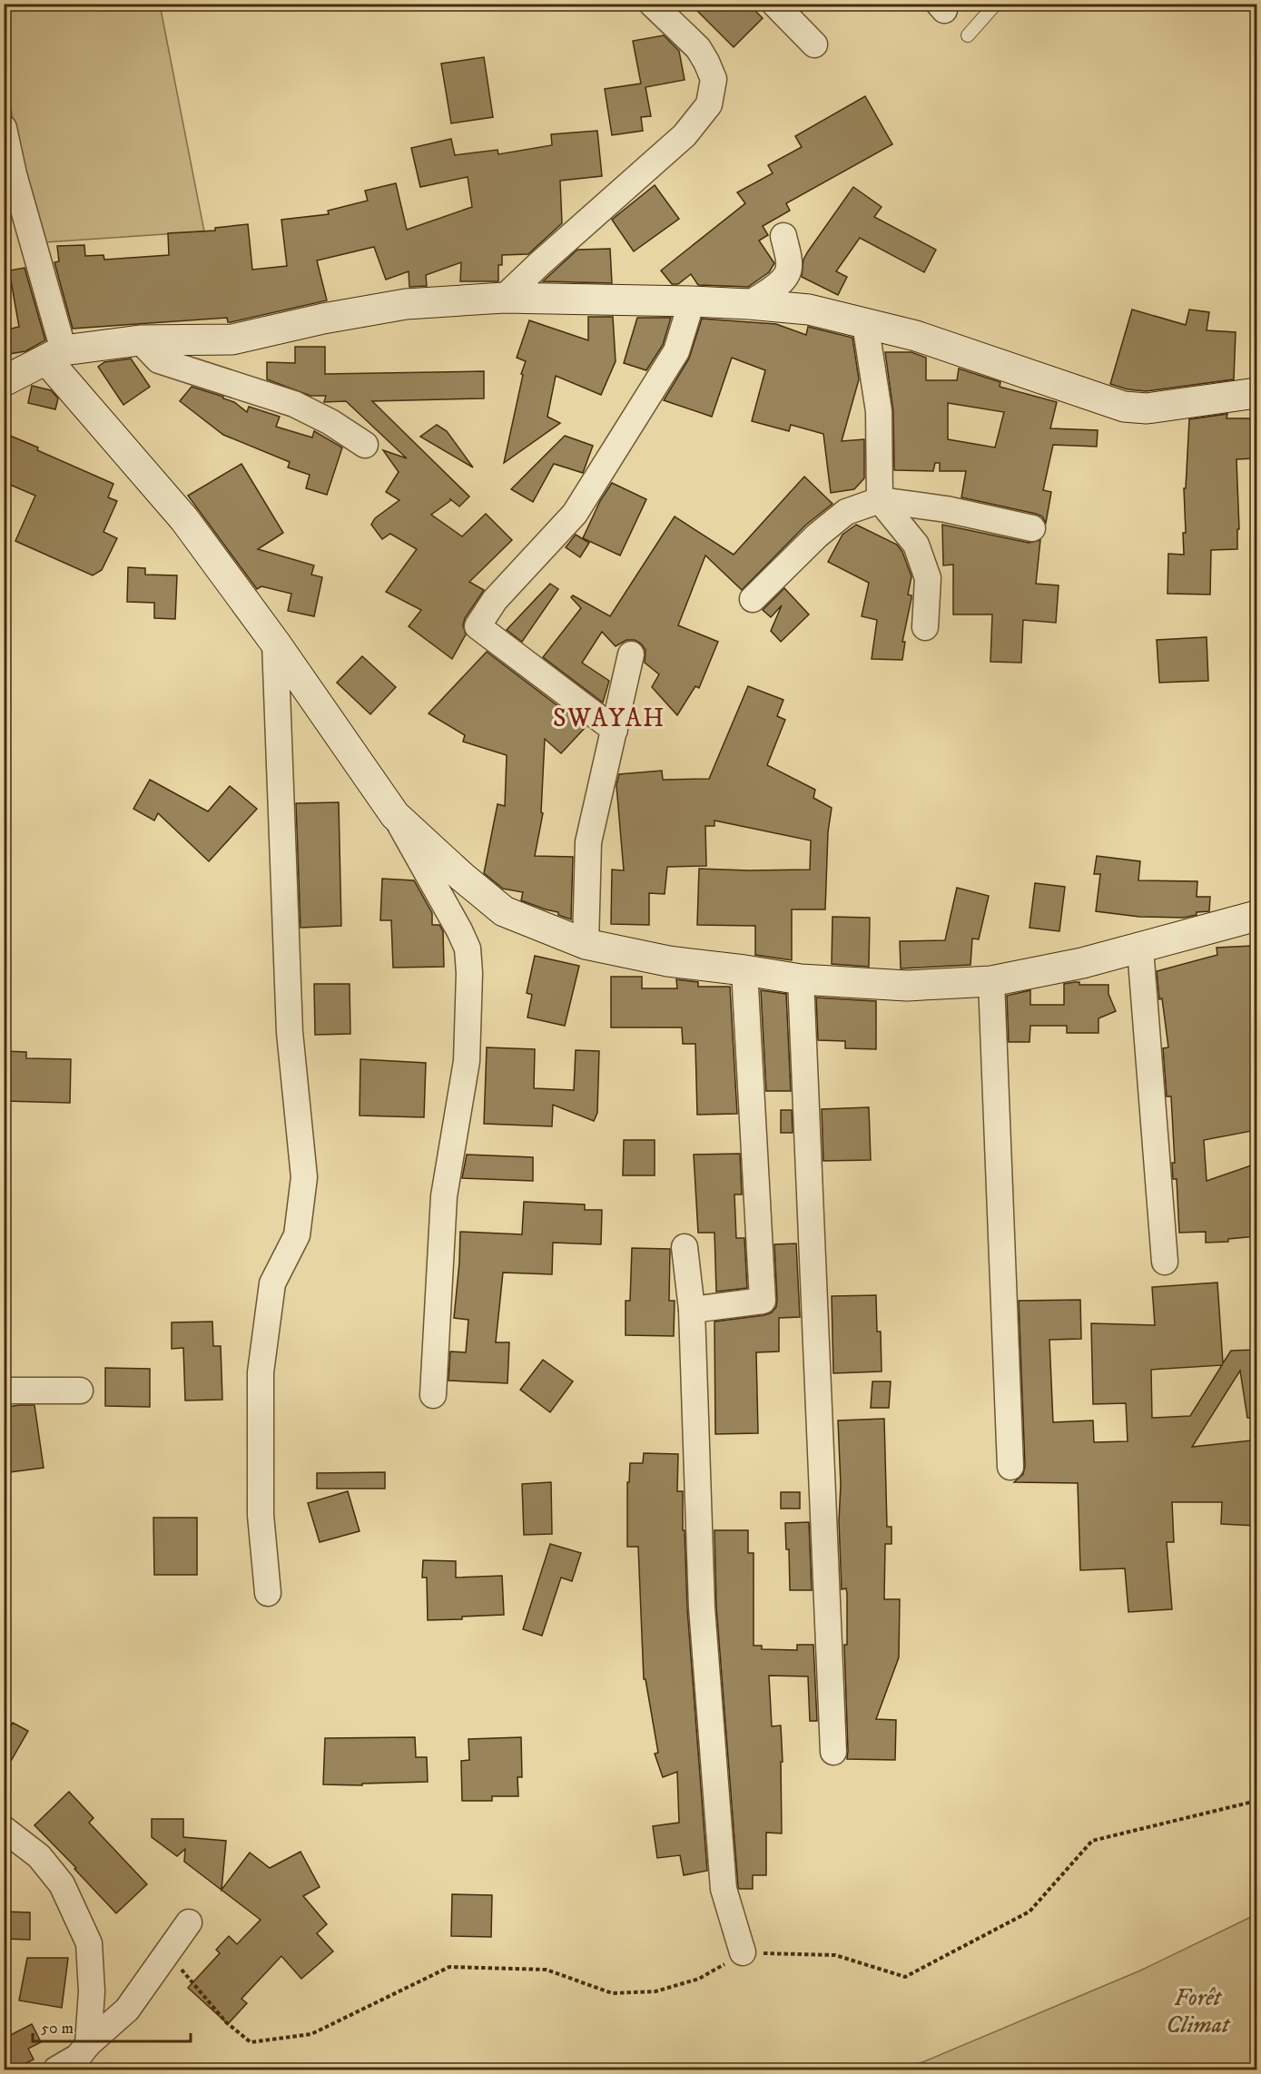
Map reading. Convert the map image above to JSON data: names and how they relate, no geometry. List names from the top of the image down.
{
  "districts": ["SWAYAH"],
  "parks": ["Forêt Climat"],
  "scale_bar": "50 m"
}
